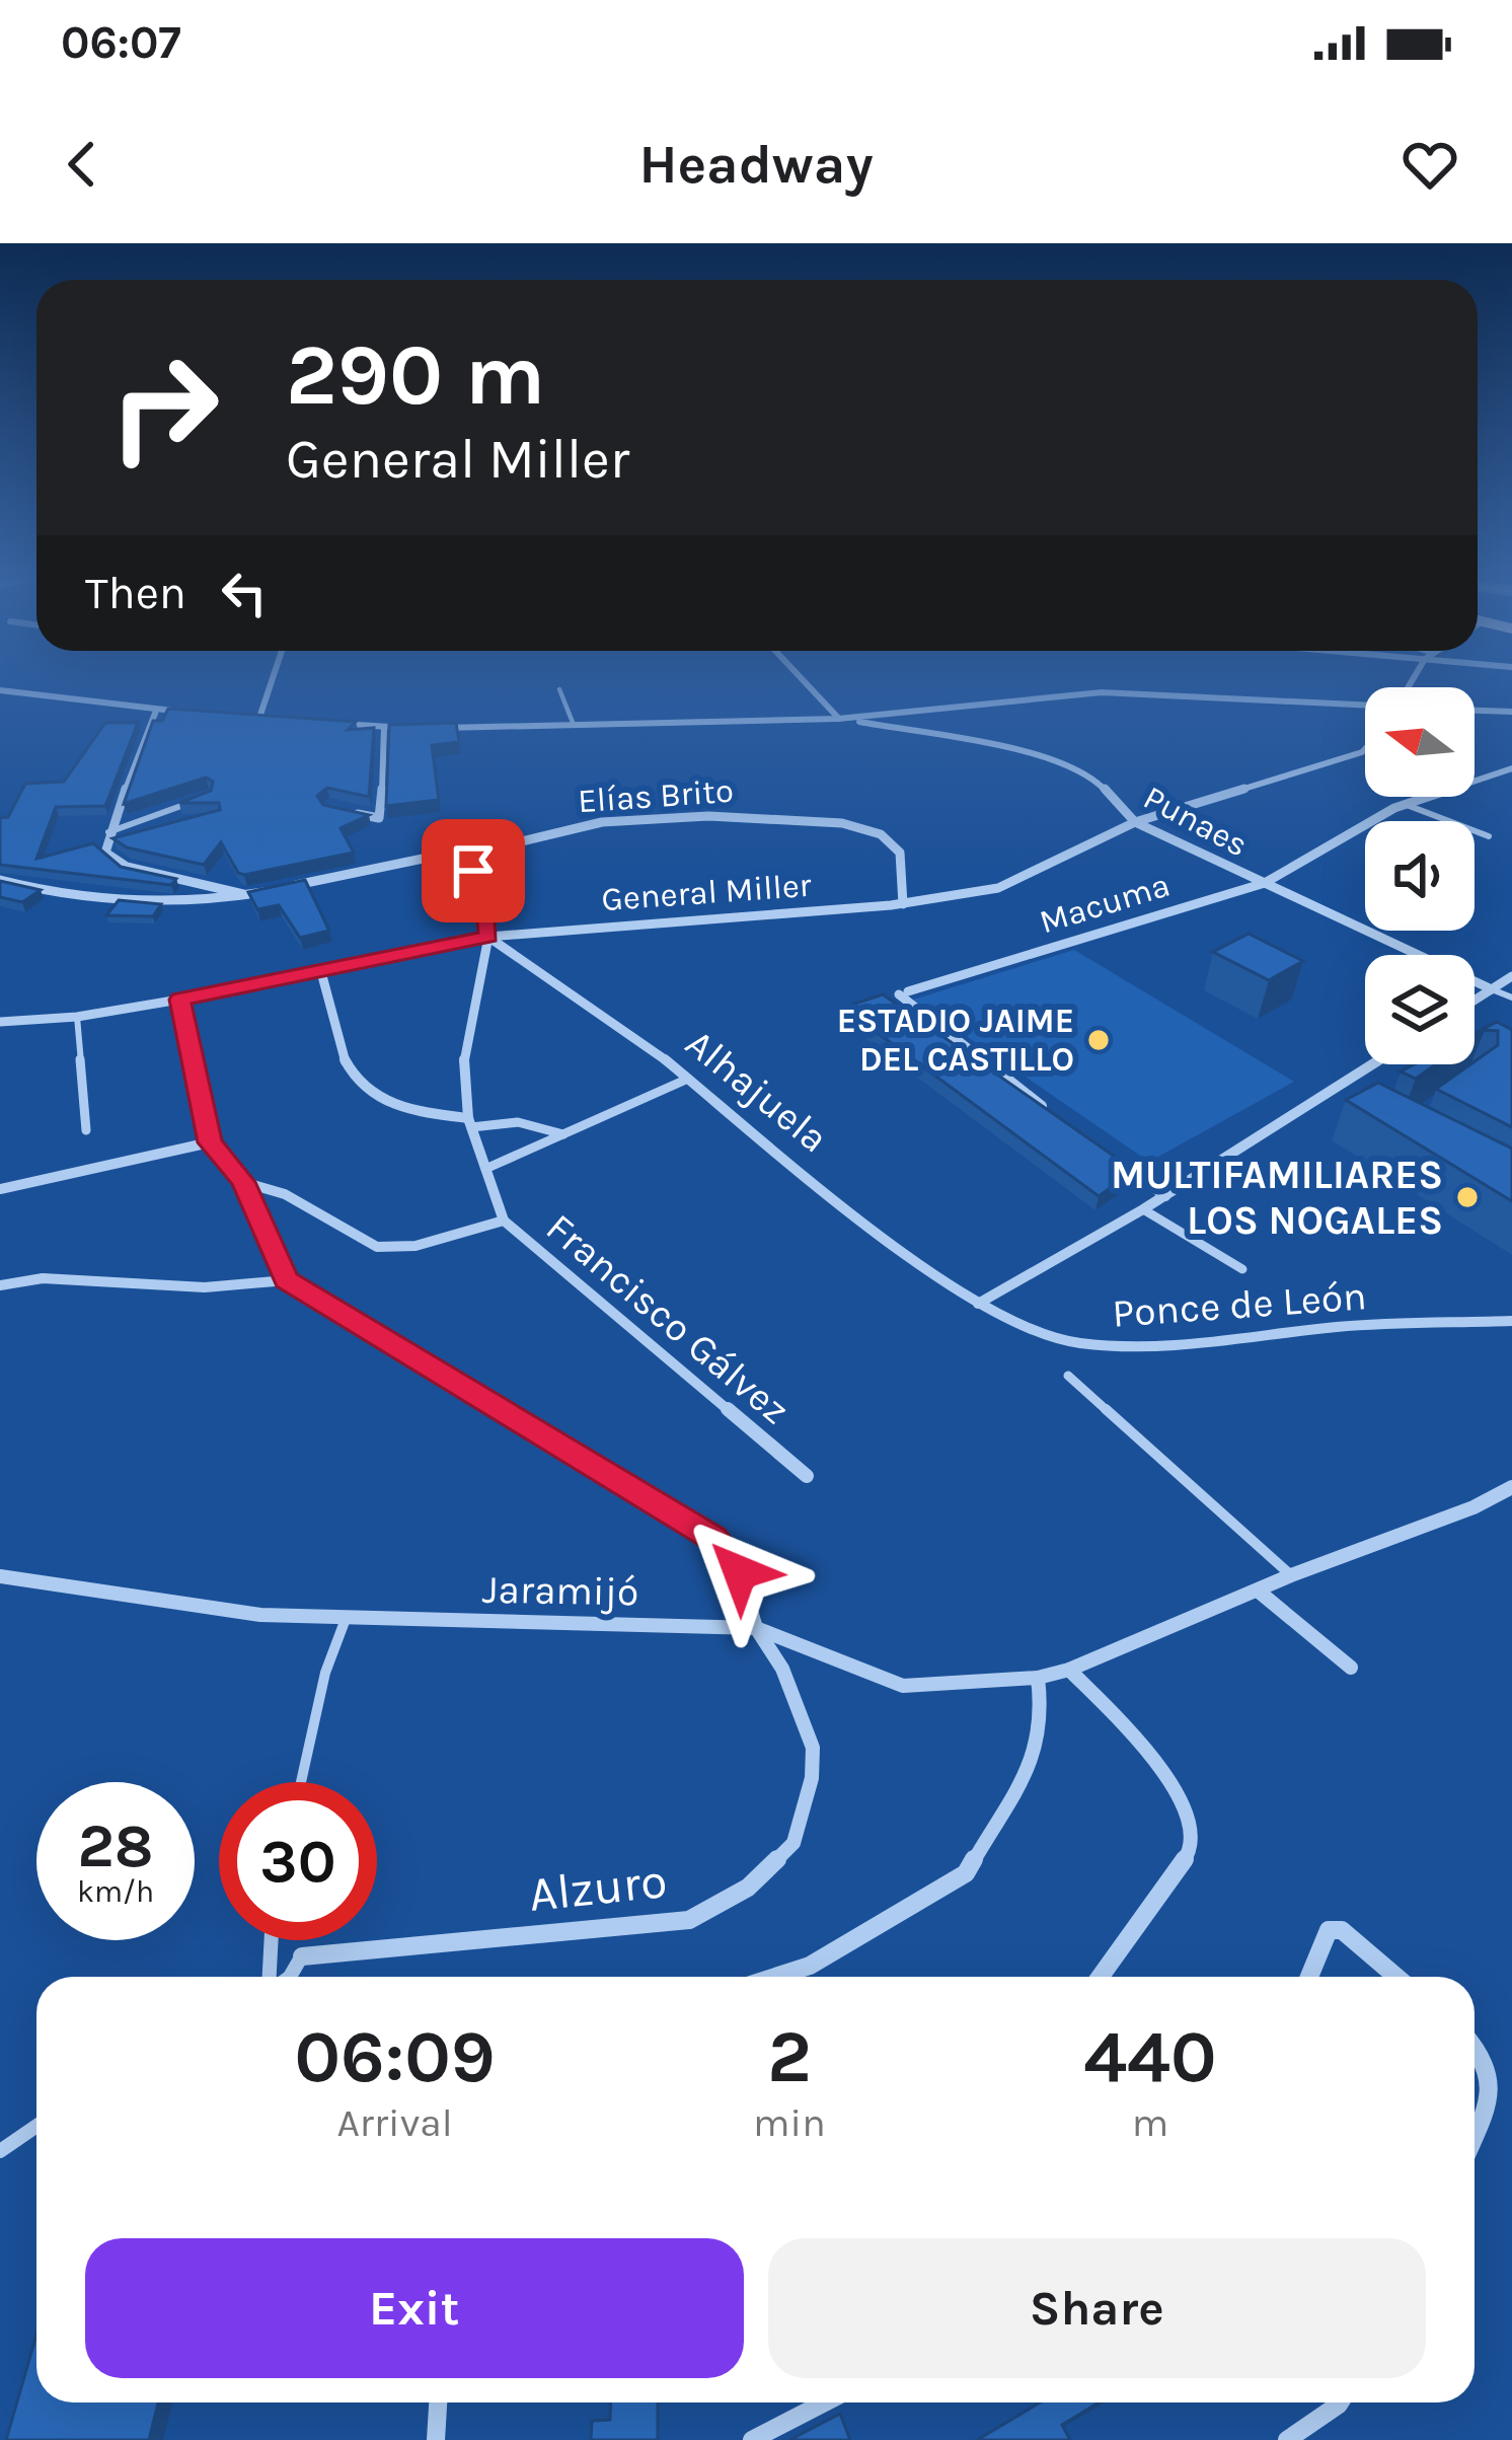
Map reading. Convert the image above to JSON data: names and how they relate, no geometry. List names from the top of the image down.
{
  "streets": {
    "street": [
      "Elías Brito",
      "Punaes",
      "General Miller",
      "Macuma",
      "Alhajuela",
      "Ponce de León",
      "Francisco Gálvez",
      "Jaramijó",
      "Alzuro"
    ]
  },
  "crossings": [
    ["Elías Brito", "General Miller"],
    ["Elías Brito", "Francisco Gálvez"],
    ["Punaes", "General Miller"],
    ["Punaes", "Macuma"],
    ["General Miller", "Alhajuela"],
    ["General Miller", "Francisco Gálvez"],
    ["Alhajuela", "Ponce de León"],
    ["Alhajuela", "Francisco Gálvez"],
    ["Jaramijó", "Alzuro"]
  ],
  "places": ["ESTADIO JAIME DEL CASTILLO", "MULTIFAMILIARES LOS NOGALES"],
  "north": "left",
  "page": {
    "status": "06:07",
    "header": "Headway",
    "turn": ["290 m", "General Miller"],
    "then": "Then",
    "speed": "28 km/h",
    "limit": "30",
    "eta": [
      "06:09",
      "Arrival",
      "2",
      "min",
      "440",
      "m"
    ],
    "buttons": ["Exit", "Share"]
  }
}
